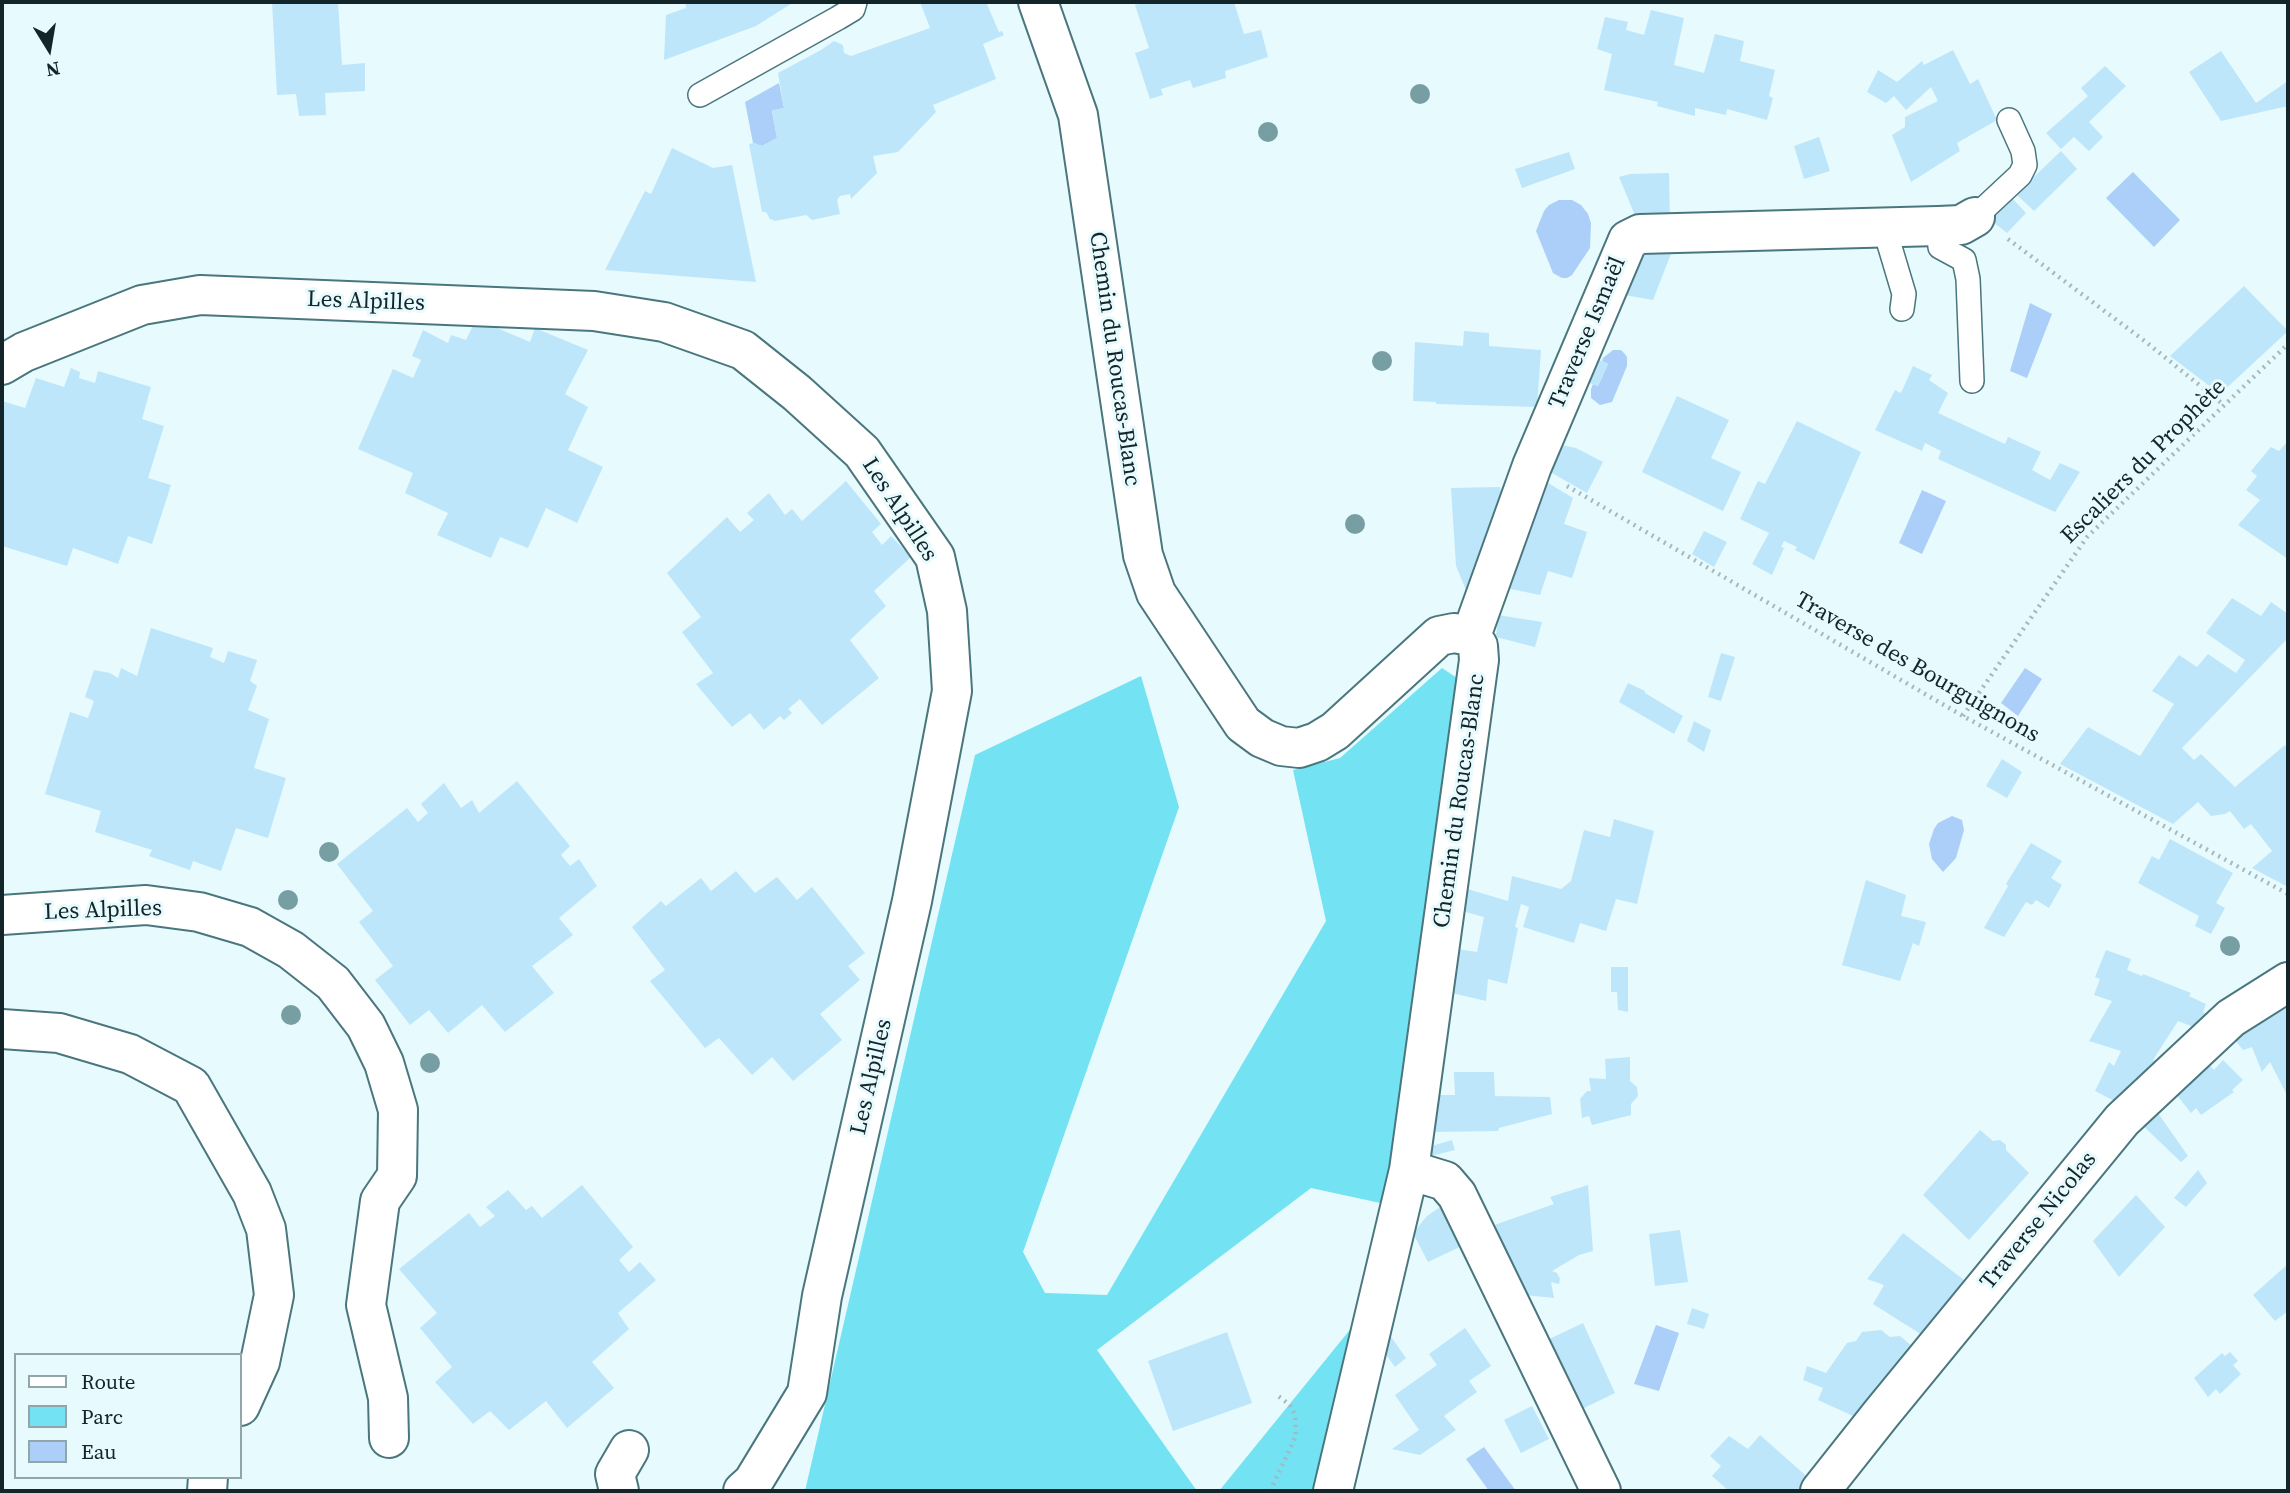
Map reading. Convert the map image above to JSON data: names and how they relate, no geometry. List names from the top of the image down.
{
  "streets": {
    "street": [
      "Les Alpilles",
      "Traverse Ismaël",
      "Chemin du Roucas-Blanc",
      "Traverse Nicolas"
    ],
    "path": ["Escaliers du Prophète", "Traverse des Bourguignons"]
  },
  "crossings": [
    ["Traverse Ismaël", "Chemin du Roucas-Blanc"],
    ["Traverse Ismaël", "Traverse des Bourguignons"],
    ["Escaliers du Prophète", "Traverse des Bourguignons"]
  ],
  "legend": ["Route", "Parc", "Eau"],
  "north": "bottom"
}
